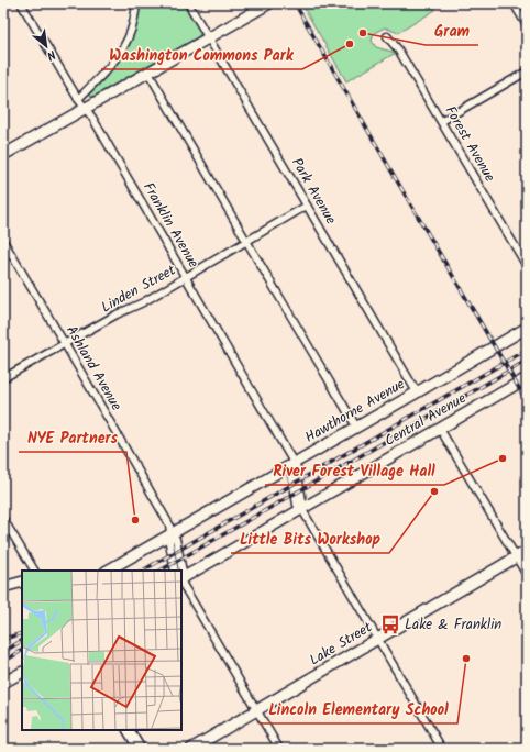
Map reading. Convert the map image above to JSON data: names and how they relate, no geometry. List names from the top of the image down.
{
  "streets": {
    "street": [
      "Forest Avenue",
      "Park Avenue",
      "Franklin Avenue",
      "Linden Street",
      "Ashland Avenue",
      "Hawthorne Avenue",
      "Central Avenue",
      "Lake Street"
    ]
  },
  "crossings": [
    ["Park Avenue", "Linden Street"],
    ["Park Avenue", "Hawthorne Avenue"],
    ["Franklin Avenue", "Linden Street"],
    ["Franklin Avenue", "Hawthorne Avenue"],
    ["Linden Street", "Ashland Avenue"],
    ["Ashland Avenue", "Hawthorne Avenue"],
    ["Ashland Avenue", "Lake Street"]
  ],
  "places": {
    "other": [
      "Gram",
      "Washington Commons Park",
      "River Forest Village Hall",
      "Little Bits Workshop",
      "NYE Partners",
      "Lincoln Elementary School"
    ],
    "bus stop": ["Lake & Franklin"]
  },
  "north": "bottom right"
}
